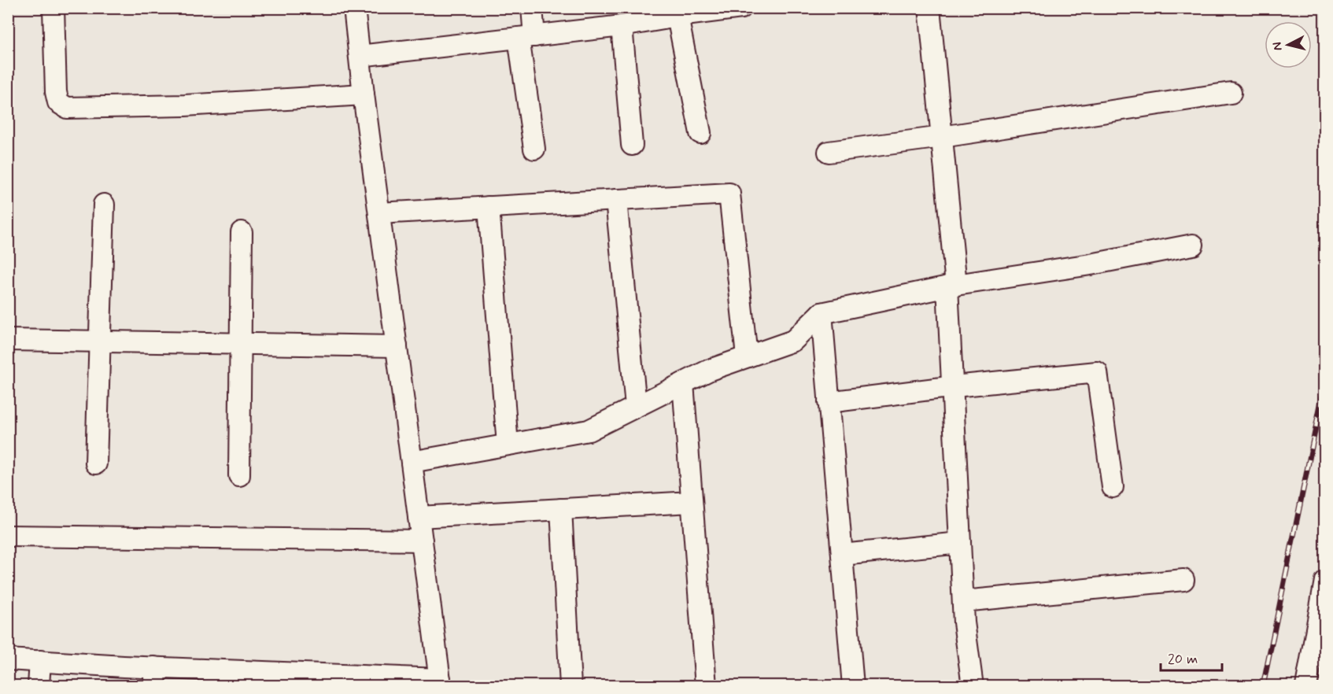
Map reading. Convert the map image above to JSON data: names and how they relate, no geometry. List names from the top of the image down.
{
  "scale_bar": "20 m",
  "north": "left"
}
